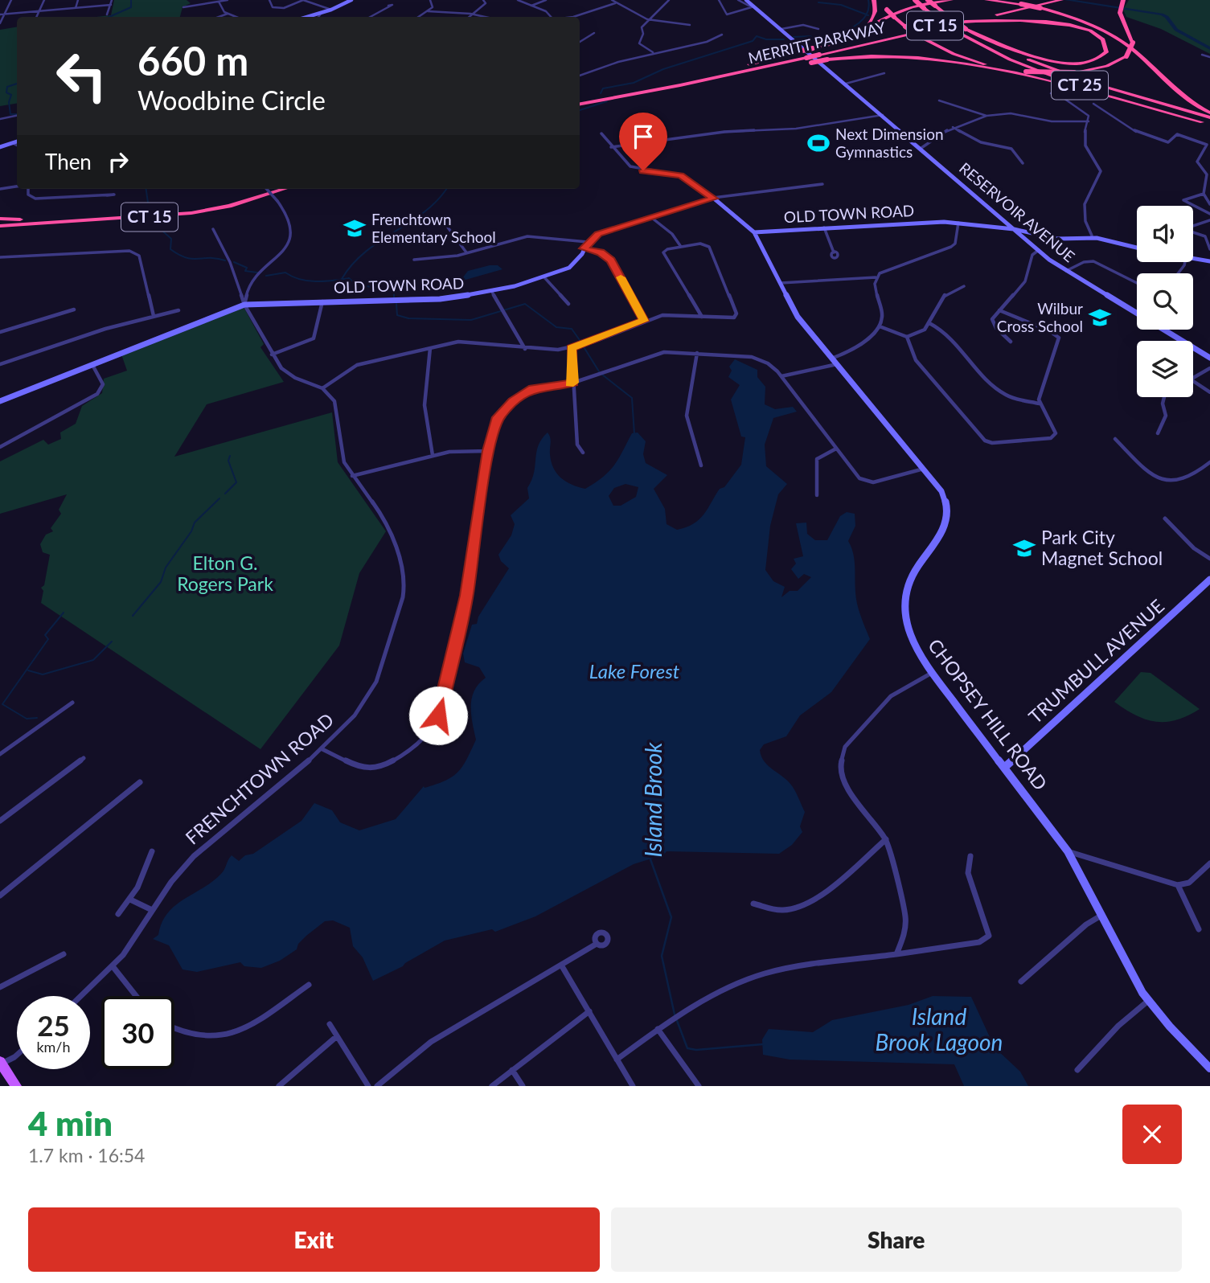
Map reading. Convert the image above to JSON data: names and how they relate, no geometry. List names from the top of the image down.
{
  "streets": {
    "highway": ["CT 15", "MERRITT PARKWAY", "CT 25"],
    "main road": [
      "RESERVOIR AVENUE",
      "OLD TOWN ROAD",
      "TRUMBULL AVENUE",
      "CHOPSEY HILL ROAD"
    ],
    "street": ["FRENCHTOWN ROAD"]
  },
  "crossings": [
    ["RESERVOIR AVENUE", "OLD TOWN ROAD"],
    ["OLD TOWN ROAD", "CHOPSEY HILL ROAD"],
    ["TRUMBULL AVENUE", "CHOPSEY HILL ROAD"]
  ],
  "water": ["Lake Forest", "Island Brook", "Island Brook Lagoon"],
  "parks": ["Elton G. Rogers Park"],
  "places": {
    "sports": ["Next Dimension Gymnastics"],
    "school or university": ["Frenchtown Elementary School", "Wilbur Cross School", "Park City Magnet School"]
  },
  "page": {
    "turn": ["660 m", "Woodbine Circle"],
    "then": "Then",
    "speed": "25 km/h",
    "limit": "30",
    "heading": ["4 min", "1.7 km · 16:54"],
    "buttons": ["Exit", "Share"]
  }
}
